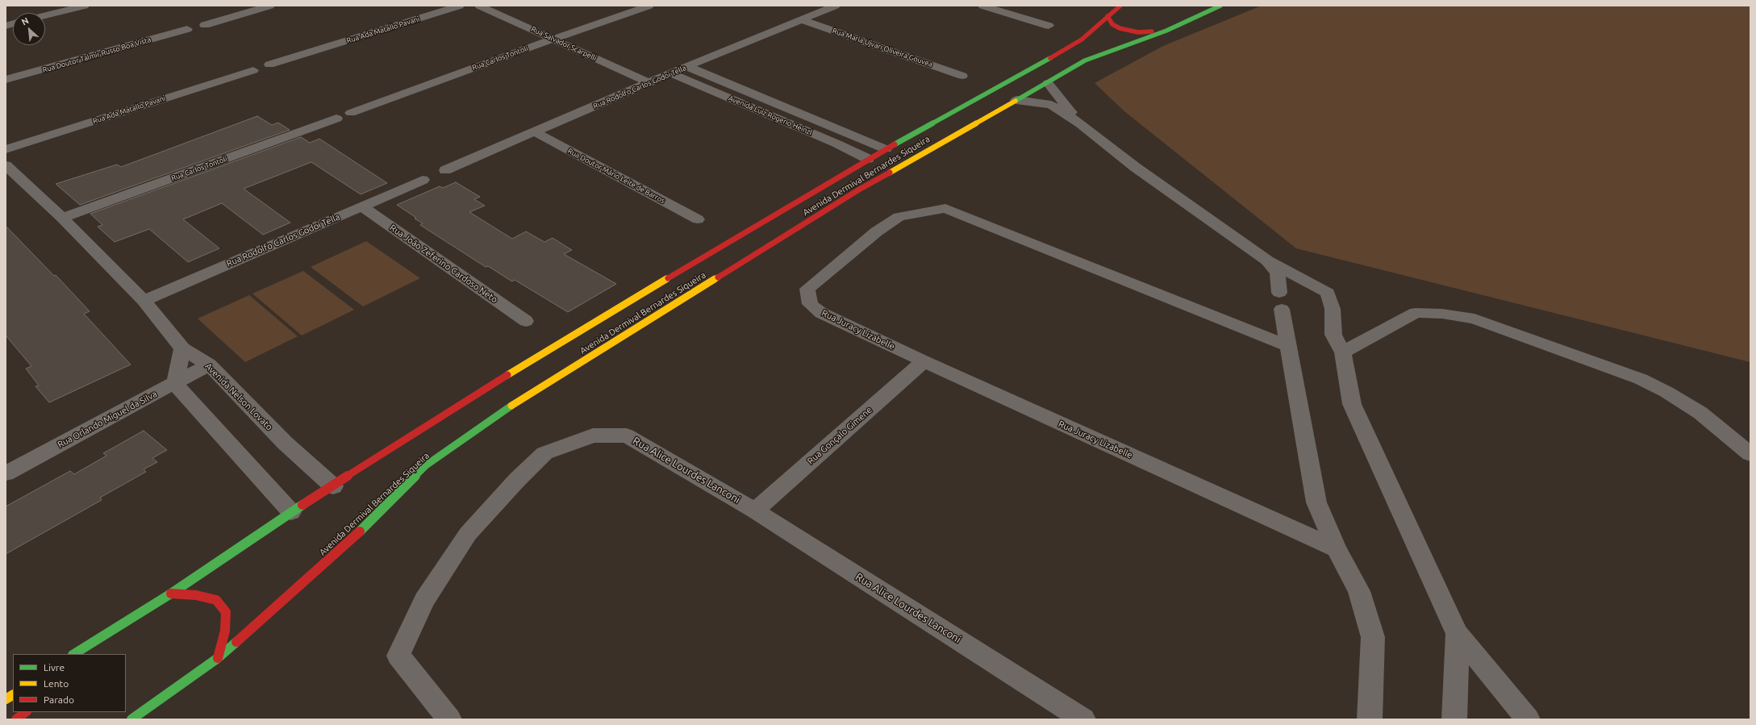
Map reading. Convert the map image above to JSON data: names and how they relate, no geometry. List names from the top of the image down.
{
  "streets": {
    "main road": ["Avenida Dermival Bernardes Siqueira"],
    "street": [
      "Rua Ada Matallo Pavani",
      "Rua Salvador Scarpelli",
      "Rua Maria Ujvari Oliveira Gouvea",
      "Rua Doutor Talmir Russo Boa Vista",
      "Rua Carlos Tontoli",
      "Rua Rodolfo Carlos Godoi Tella",
      "Avenida Luiz Rogerio Heinzl",
      "Rua Doutor Mário Leite de Barros",
      "Rua João Zeferino Cardoso Neto",
      "Rua Juracy Lizabelle",
      "Avenida Nelson Lovato",
      "Rua Orlando Miguel da Silva",
      "Rua Gonçalo Gimene",
      "Rua Alice Lourdes Lanconi"
    ]
  },
  "crossings": [
    ["Rua Salvador Scarpelli", "Rua Carlos Tontoli"],
    ["Rua Salvador Scarpelli", "Rua Rodolfo Carlos Godoi Tella"],
    ["Rua Maria Ujvari Oliveira Gouvea", "Rua Rodolfo Carlos Godoi Tella"],
    ["Rua Carlos Tontoli", "Avenida Nelson Lovato"],
    ["Rua Rodolfo Carlos Godoi Tella", "Avenida Luiz Rogerio Heinzl"],
    ["Rua Rodolfo Carlos Godoi Tella", "Rua Doutor Mário Leite de Barros"],
    ["Rua Rodolfo Carlos Godoi Tella", "Rua João Zeferino Cardoso Neto"],
    ["Rua Rodolfo Carlos Godoi Tella", "Avenida Nelson Lovato"],
    ["Avenida Luiz Rogerio Heinzl", "Avenida Dermival Bernardes Siqueira"],
    ["Avenida Dermival Bernardes Siqueira", "Avenida Nelson Lovato"],
    ["Rua Juracy Lizabelle", "Rua Gonçalo Gimene"],
    ["Avenida Nelson Lovato", "Rua Orlando Miguel da Silva"],
    ["Rua Gonçalo Gimene", "Rua Alice Lourdes Lanconi"]
  ],
  "legend": ["Livre", "Lento", "Parado"],
  "north": "top left"
}
